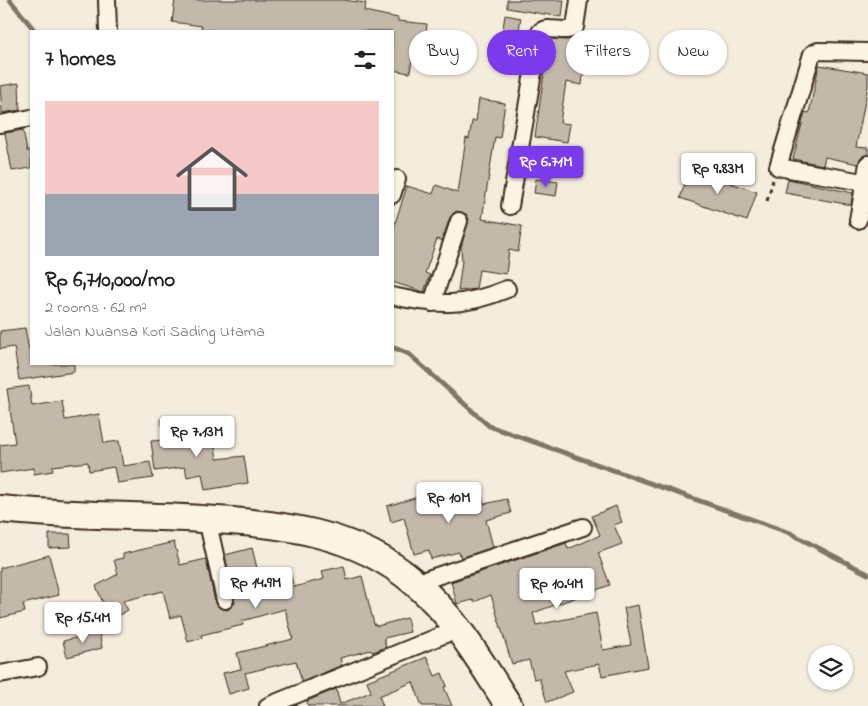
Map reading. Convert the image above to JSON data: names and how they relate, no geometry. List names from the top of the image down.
{
  "page": {
    "chip": [
      "Buy",
      "Rent",
      "Filters",
      "New"
    ],
    "heading": "7 homes",
    "list": [
      {
        "name": "Rp 6,710,000/mo",
        "note": "2 rooms · 62 m² · Jalan Nuansa Kori Sading Utama"
      }
    ],
    "price": [
      "Rp 6.71M",
      "Rp 9.83M",
      "Rp 7.13M",
      "Rp 10M",
      "Rp 14.9M",
      "Rp 10.4M",
      "Rp 15.4M"
    ]
  }
}
